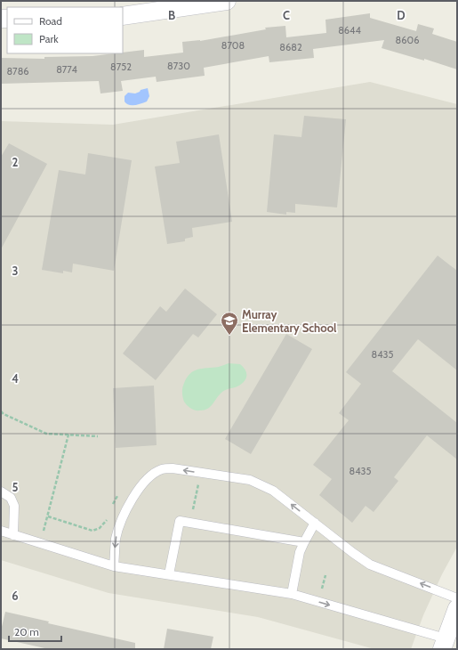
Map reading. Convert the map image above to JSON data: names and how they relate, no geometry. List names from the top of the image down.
{
  "places": {
    "school or university": ["Murray Elementary School"]
  },
  "house_numbers": [
    "8644",
    "8606",
    "8708",
    "8682",
    "8730",
    "8752",
    "8774",
    "8786",
    "8435",
    "8435"
  ],
  "legend": ["Road", "Park"],
  "scale_bar": "20 m",
  "grid": {
    "columns": ["B", "C", "D"],
    "rows": [
      "2",
      "3",
      "4",
      "5",
      "6"
    ]
  }
}
